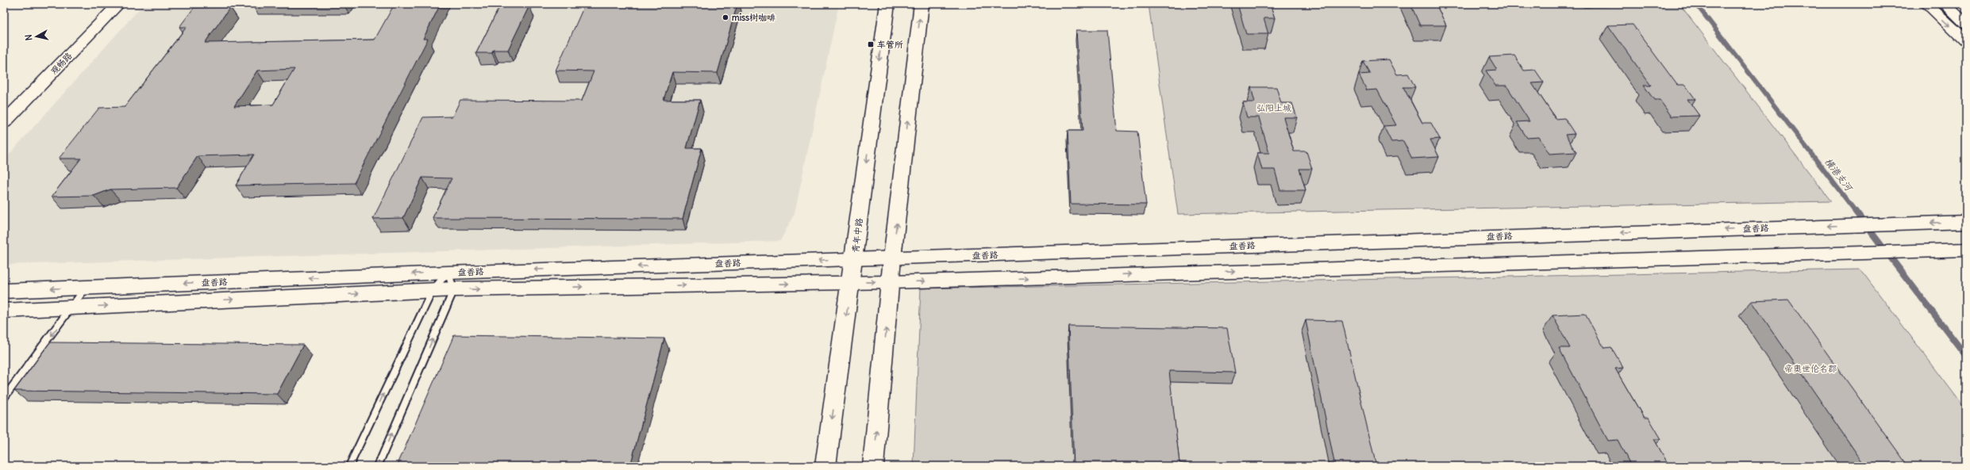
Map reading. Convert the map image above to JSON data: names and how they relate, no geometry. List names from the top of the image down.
{
  "streets": {
    "main road": ["青年中路"],
    "street": ["观畅路", "盘香路"]
  },
  "crossings": [
    ["盘香路", "青年中路"]
  ],
  "water": ["横港支河"],
  "parks": ["弘阳上城", "帝奥世伦名郡"],
  "places": {
    "other": ["miss树咖啡"],
    "transit": ["车管所"]
  },
  "north": "left"
}
